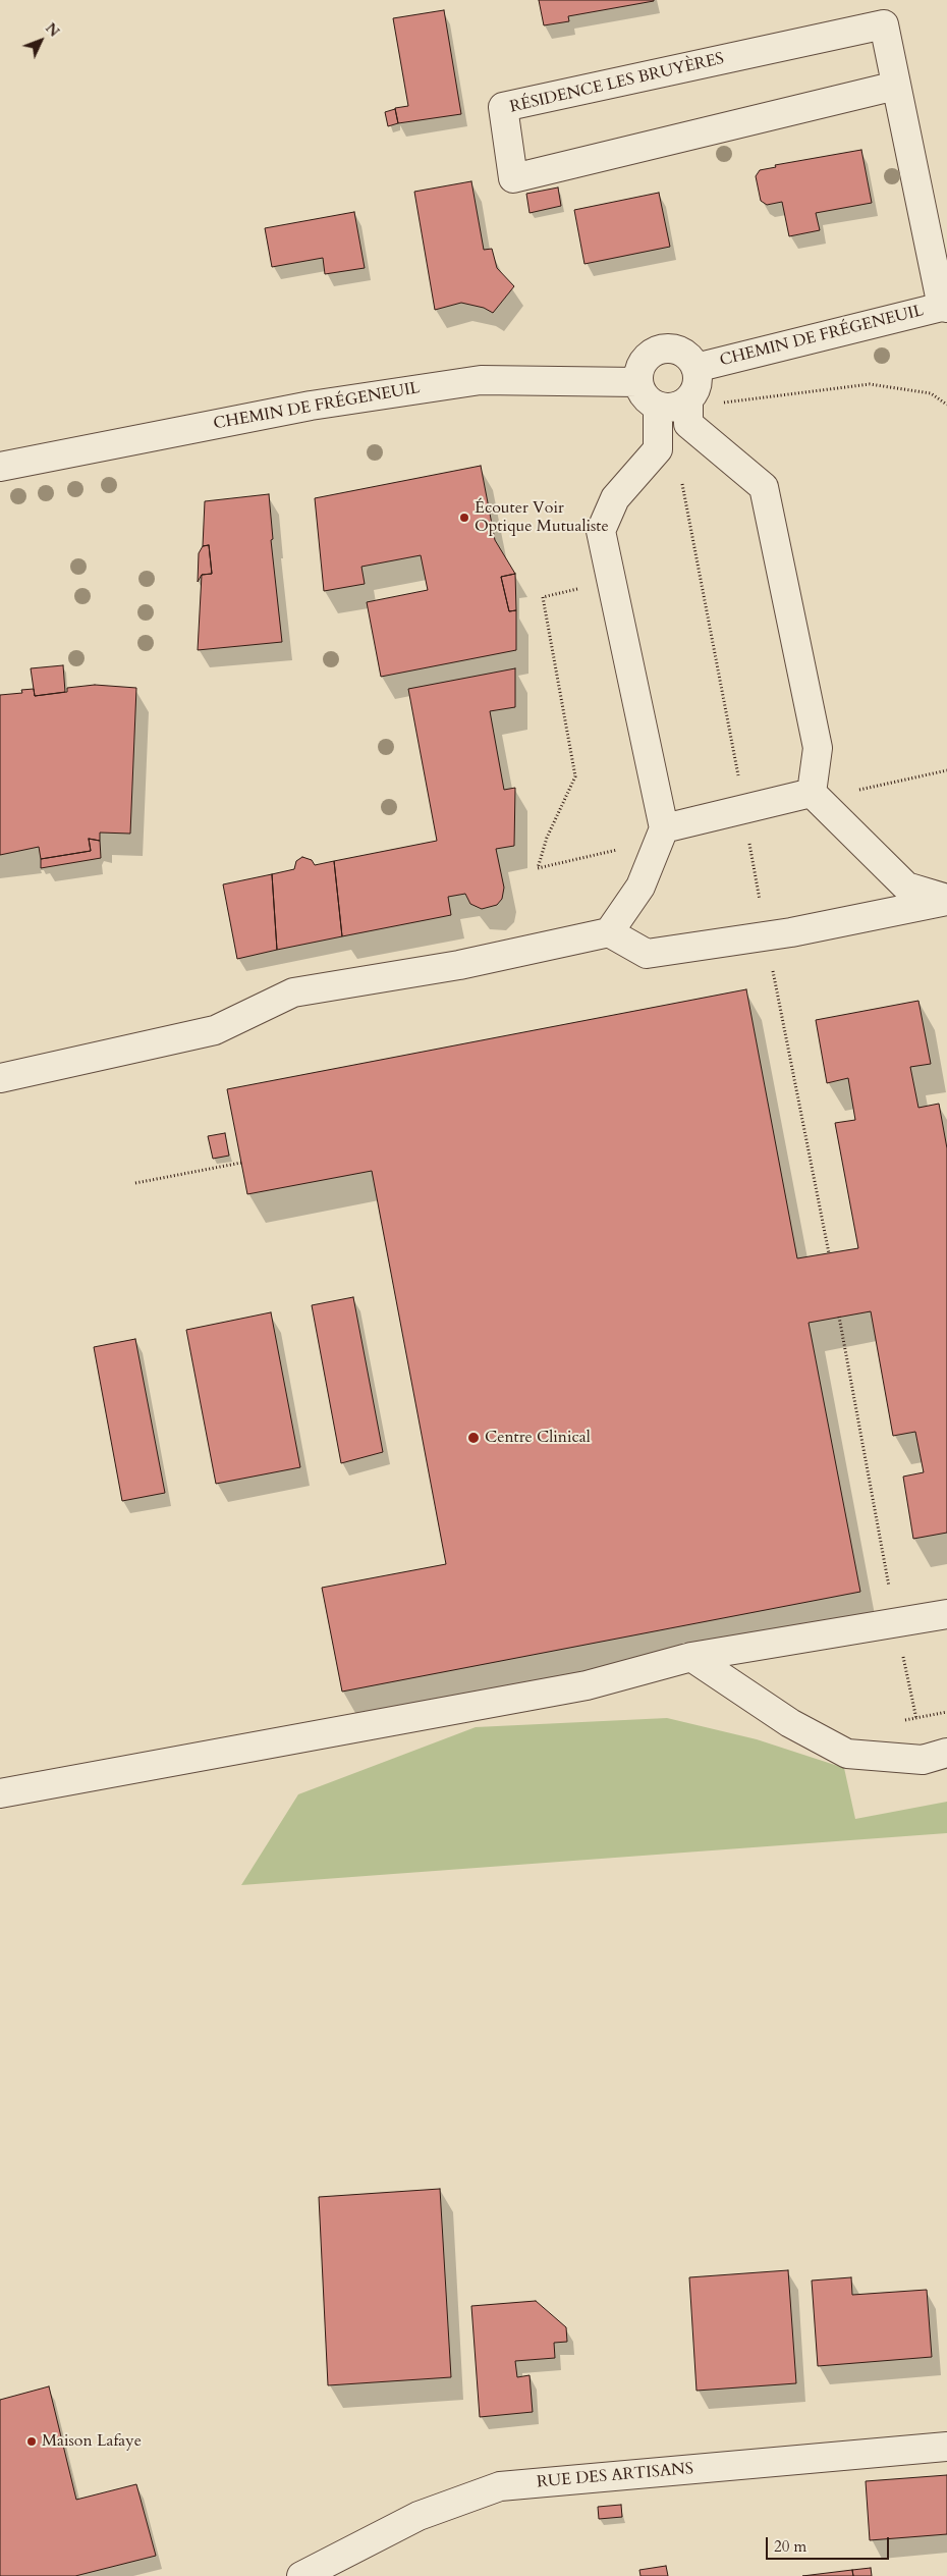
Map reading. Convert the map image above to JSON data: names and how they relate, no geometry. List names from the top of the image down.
{
  "streets": {
    "street": ["RÉSIDENCE LES BRUYÈRES", "CHEMIN DE FRÉGENEUIL", "RUE DES ARTISANS"]
  },
  "crossings": [
    ["RÉSIDENCE LES BRUYÈRES", "CHEMIN DE FRÉGENEUIL"]
  ],
  "places": ["Écouter Voir Optique Mutualiste", "Centre Clinical", "Maison Lafaye"],
  "scale_bar": "20 m",
  "north": "top right"
}
